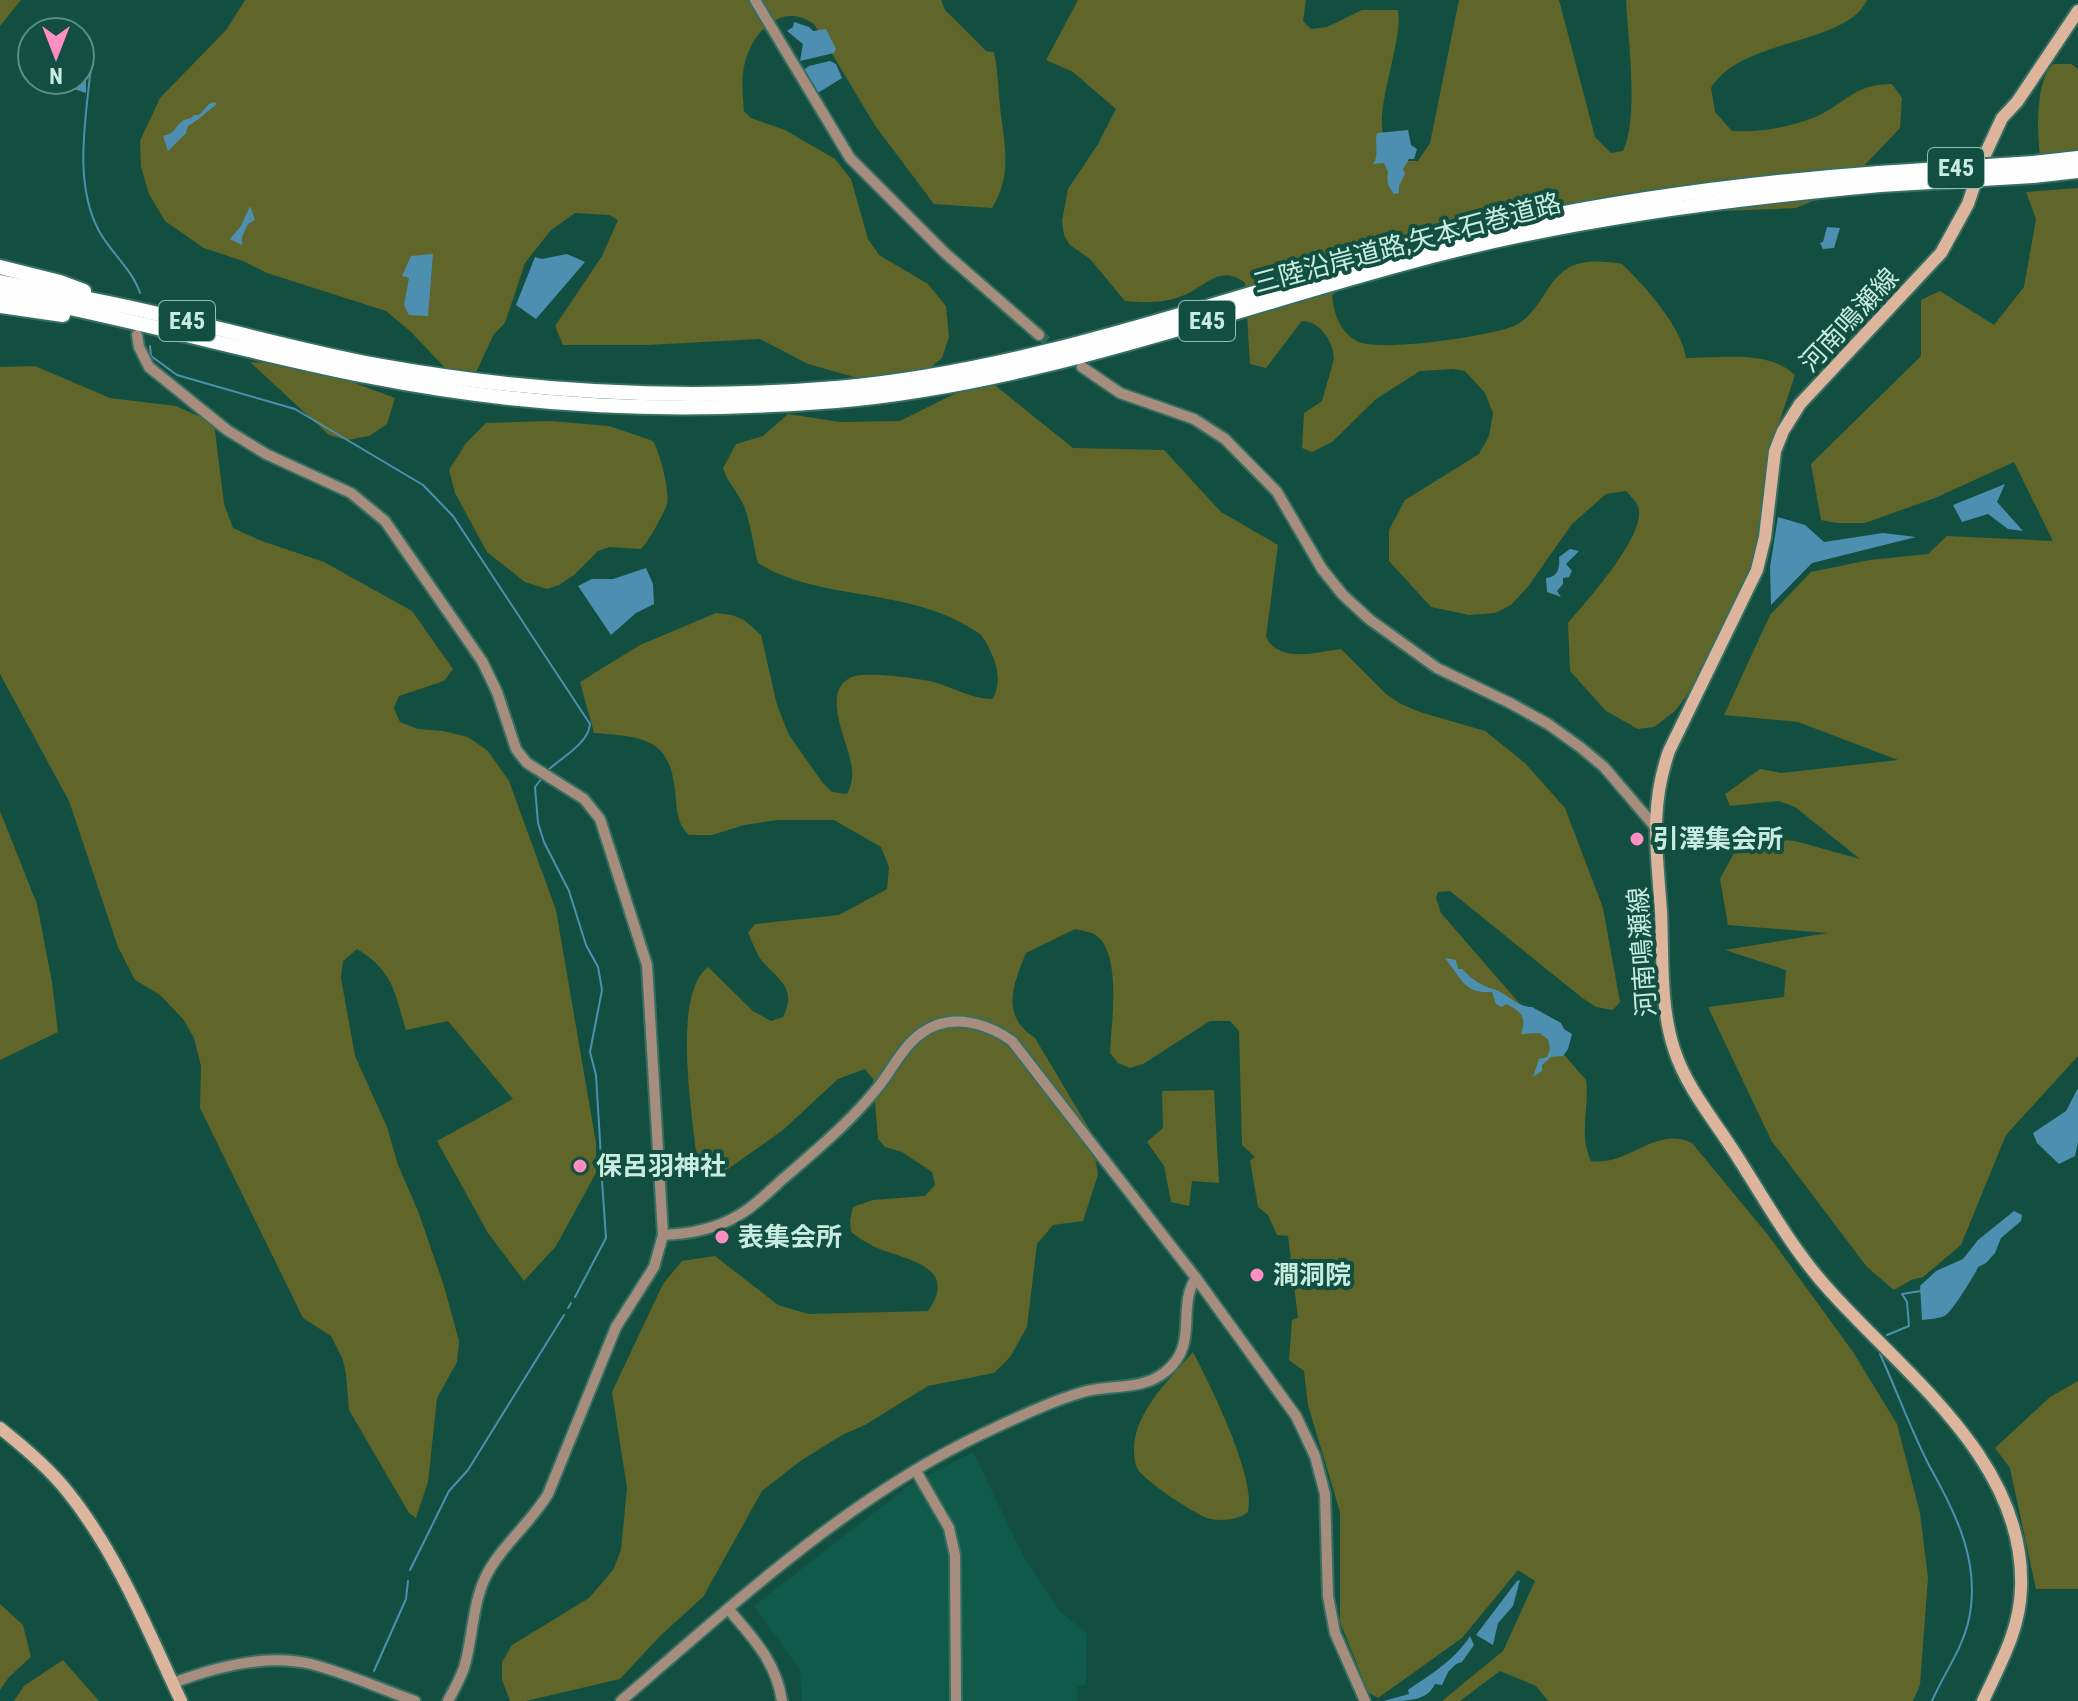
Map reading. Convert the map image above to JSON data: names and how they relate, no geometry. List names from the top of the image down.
{
  "streets": {
    "highway": ["E45", "三陸沿岸道路;矢本石巻道路"],
    "main road": ["河南鳴瀬線"]
  },
  "places": [
    "引澤集会所",
    "保呂羽神社",
    "表集会所",
    "澗洞院"
  ],
  "north": "bottom"
}
